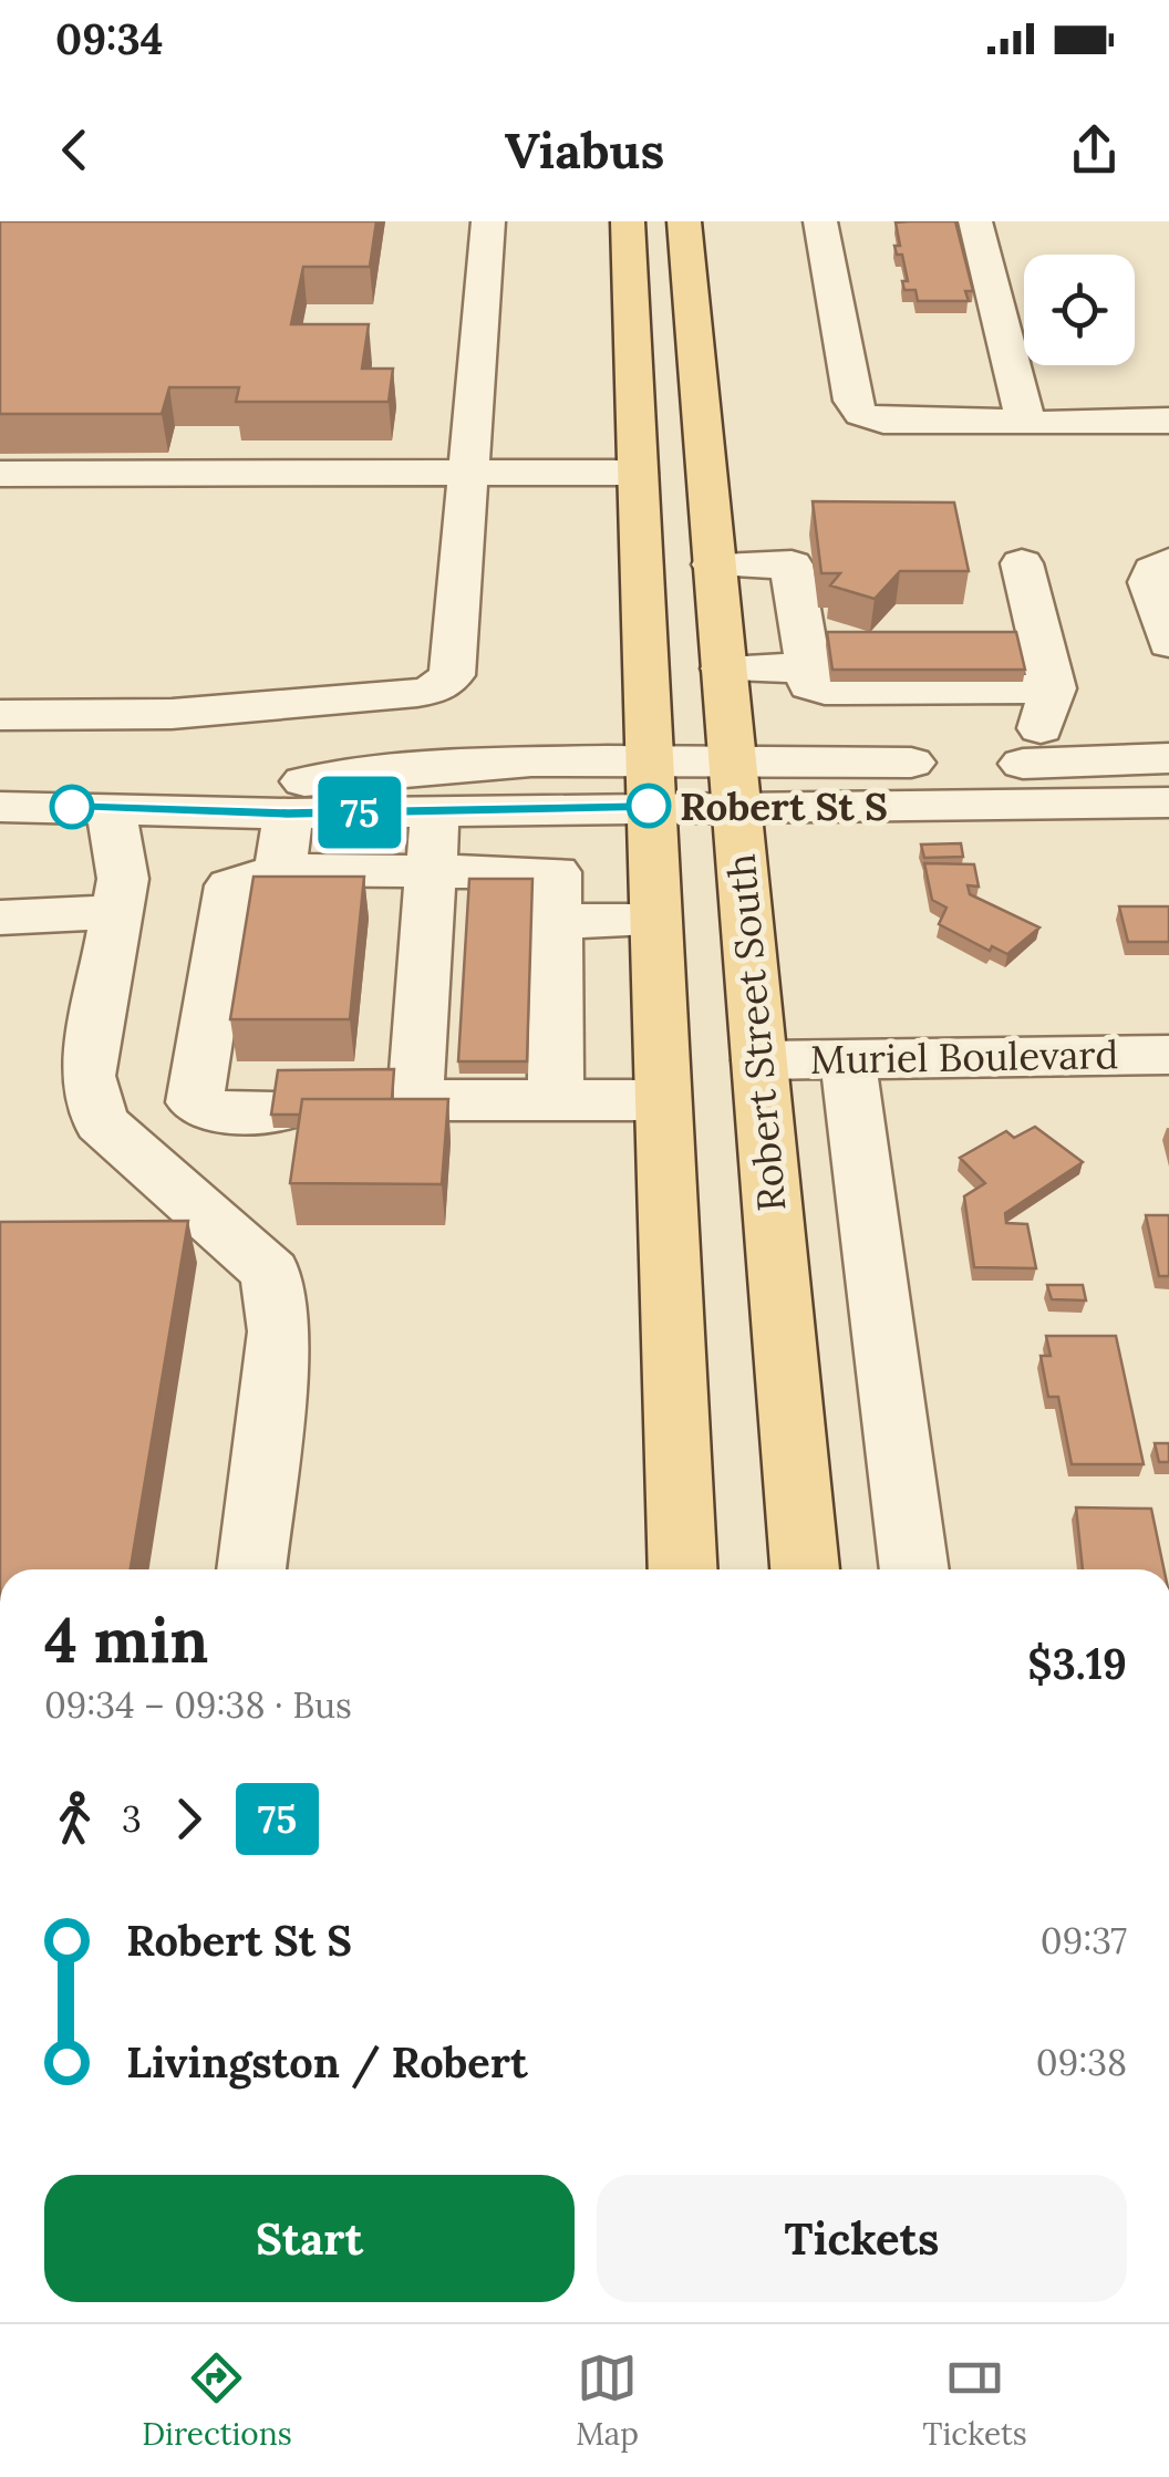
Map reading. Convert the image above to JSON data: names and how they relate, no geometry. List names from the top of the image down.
{
  "streets": {
    "main road": ["Robert Street South"],
    "street": ["Muriel Boulevard"]
  },
  "crossings": [
    ["Robert Street South", "Muriel Boulevard"]
  ],
  "places": ["Robert St S"],
  "lines": ["bus line 75"],
  "page": {
    "status": "09:34",
    "header": "Viabus",
    "on_map": "75",
    "heading": ["4 min", "09:34 – 09:38 · Bus", "$3.19"],
    "legs": ["3", "75"],
    "list": [
      {
        "name": "Robert St S",
        "value": "09:37"
      },
      {
        "name": "Livingston / Robert",
        "value": "09:38"
      }
    ],
    "buttons": ["Start", "Tickets"],
    "tabs": ["Directions", "Map", "Tickets"]
  }
}
